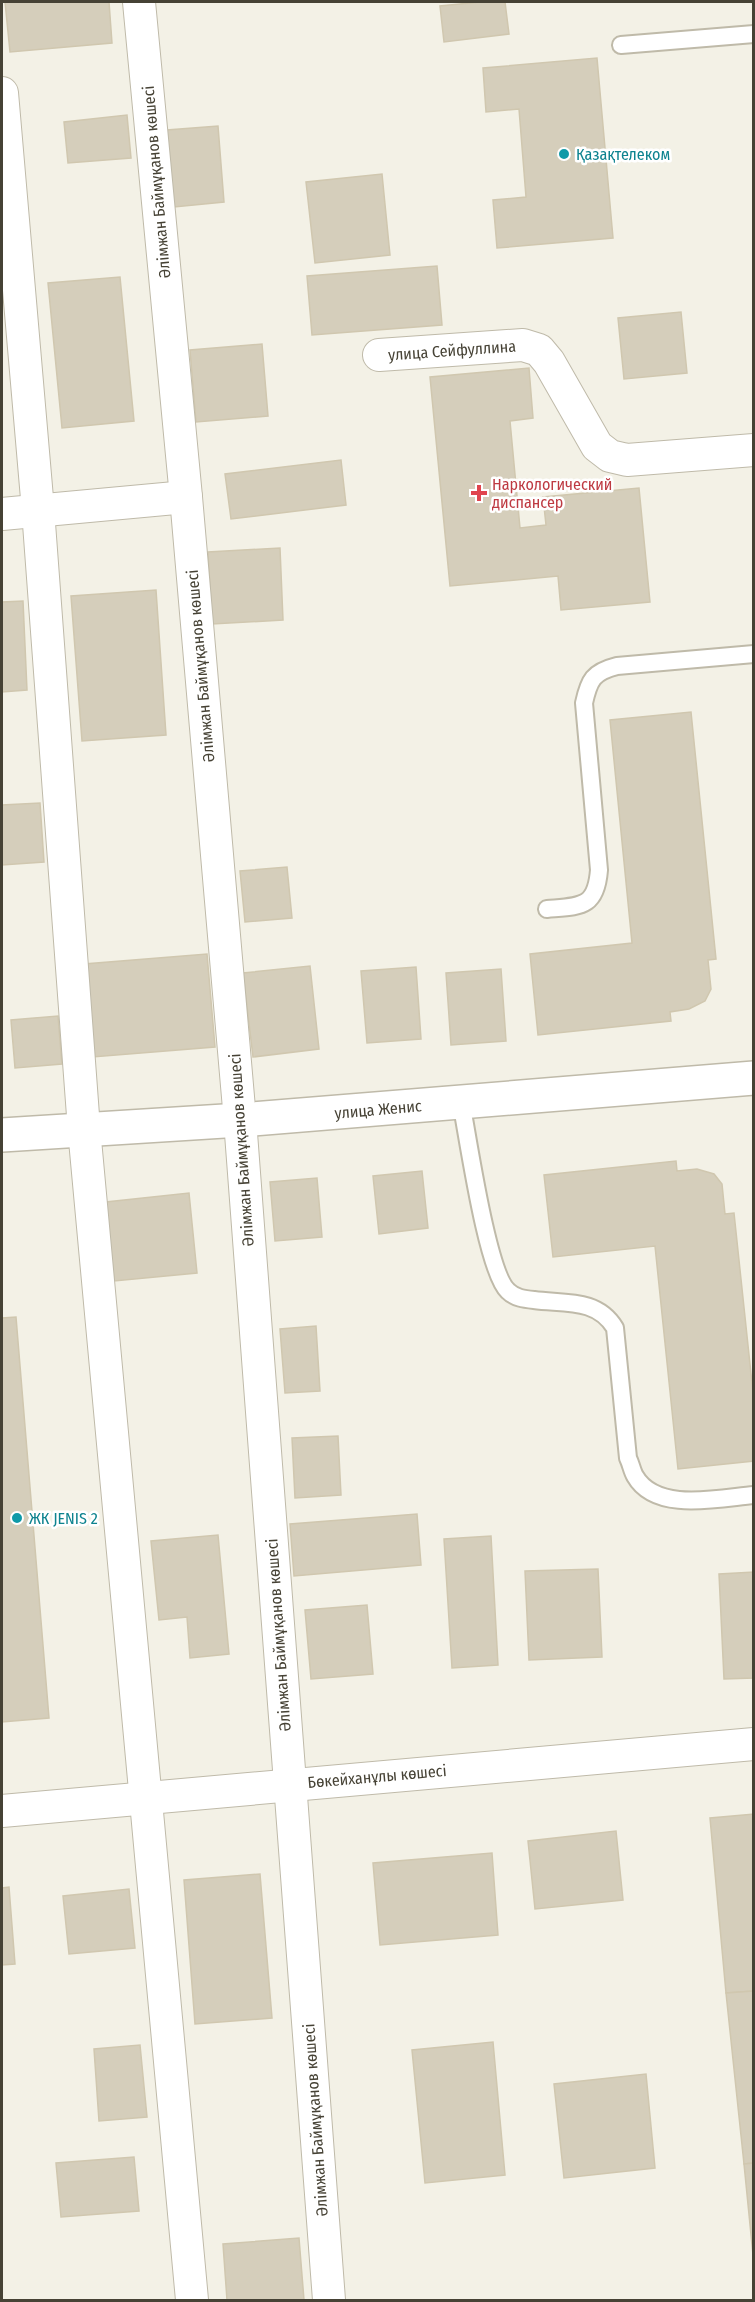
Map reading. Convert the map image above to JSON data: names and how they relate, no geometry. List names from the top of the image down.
{
  "streets": {
    "street": [
      "Әлімжан Баймұқанов көшесі",
      "улица Сейфуллина",
      "улица Женис",
      "Бөкейханұлы көшесі"
    ]
  },
  "crossings": [
    ["Әлімжан Баймұқанов көшесі", "улица Женис"],
    ["Әлімжан Баймұқанов көшесі", "Бөкейханұлы көшесі"]
  ],
  "places": {
    "other": ["Қазақтелеком", "ЖК JENIS 2"],
    "health": ["Наркологический диспансер"]
  }
}
